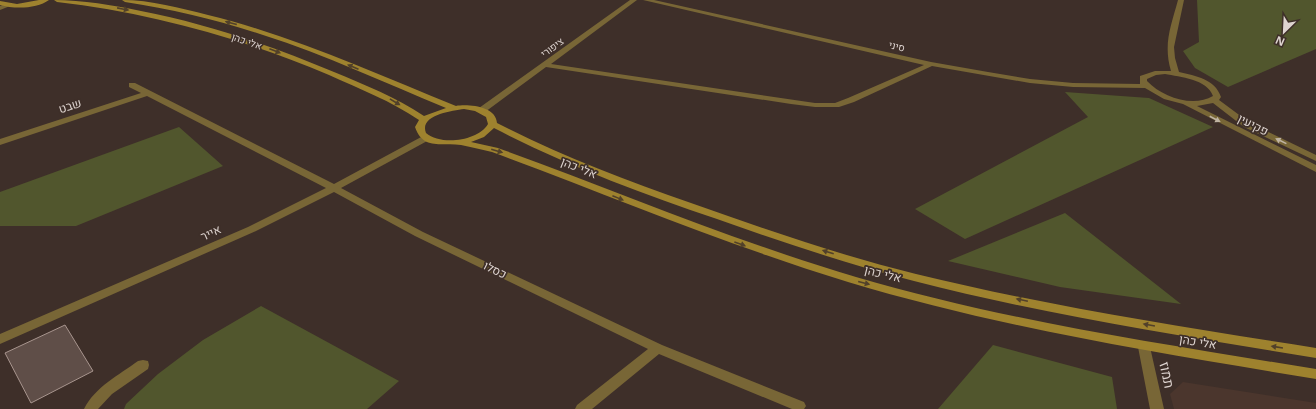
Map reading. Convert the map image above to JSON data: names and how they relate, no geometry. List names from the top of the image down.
{
  "streets": {
    "street": [
      "אלי כהן",
      "סיני",
      "ציפורי",
      "שבט",
      "פקיעין",
      "אייר",
      "כסלו",
      "תמוז"
    ]
  },
  "crossings": [
    ["אלי כהן", "תמוז"],
    ["שבט", "כסלו"],
    ["אייר", "כסלו"]
  ],
  "north": "bottom left"
}
